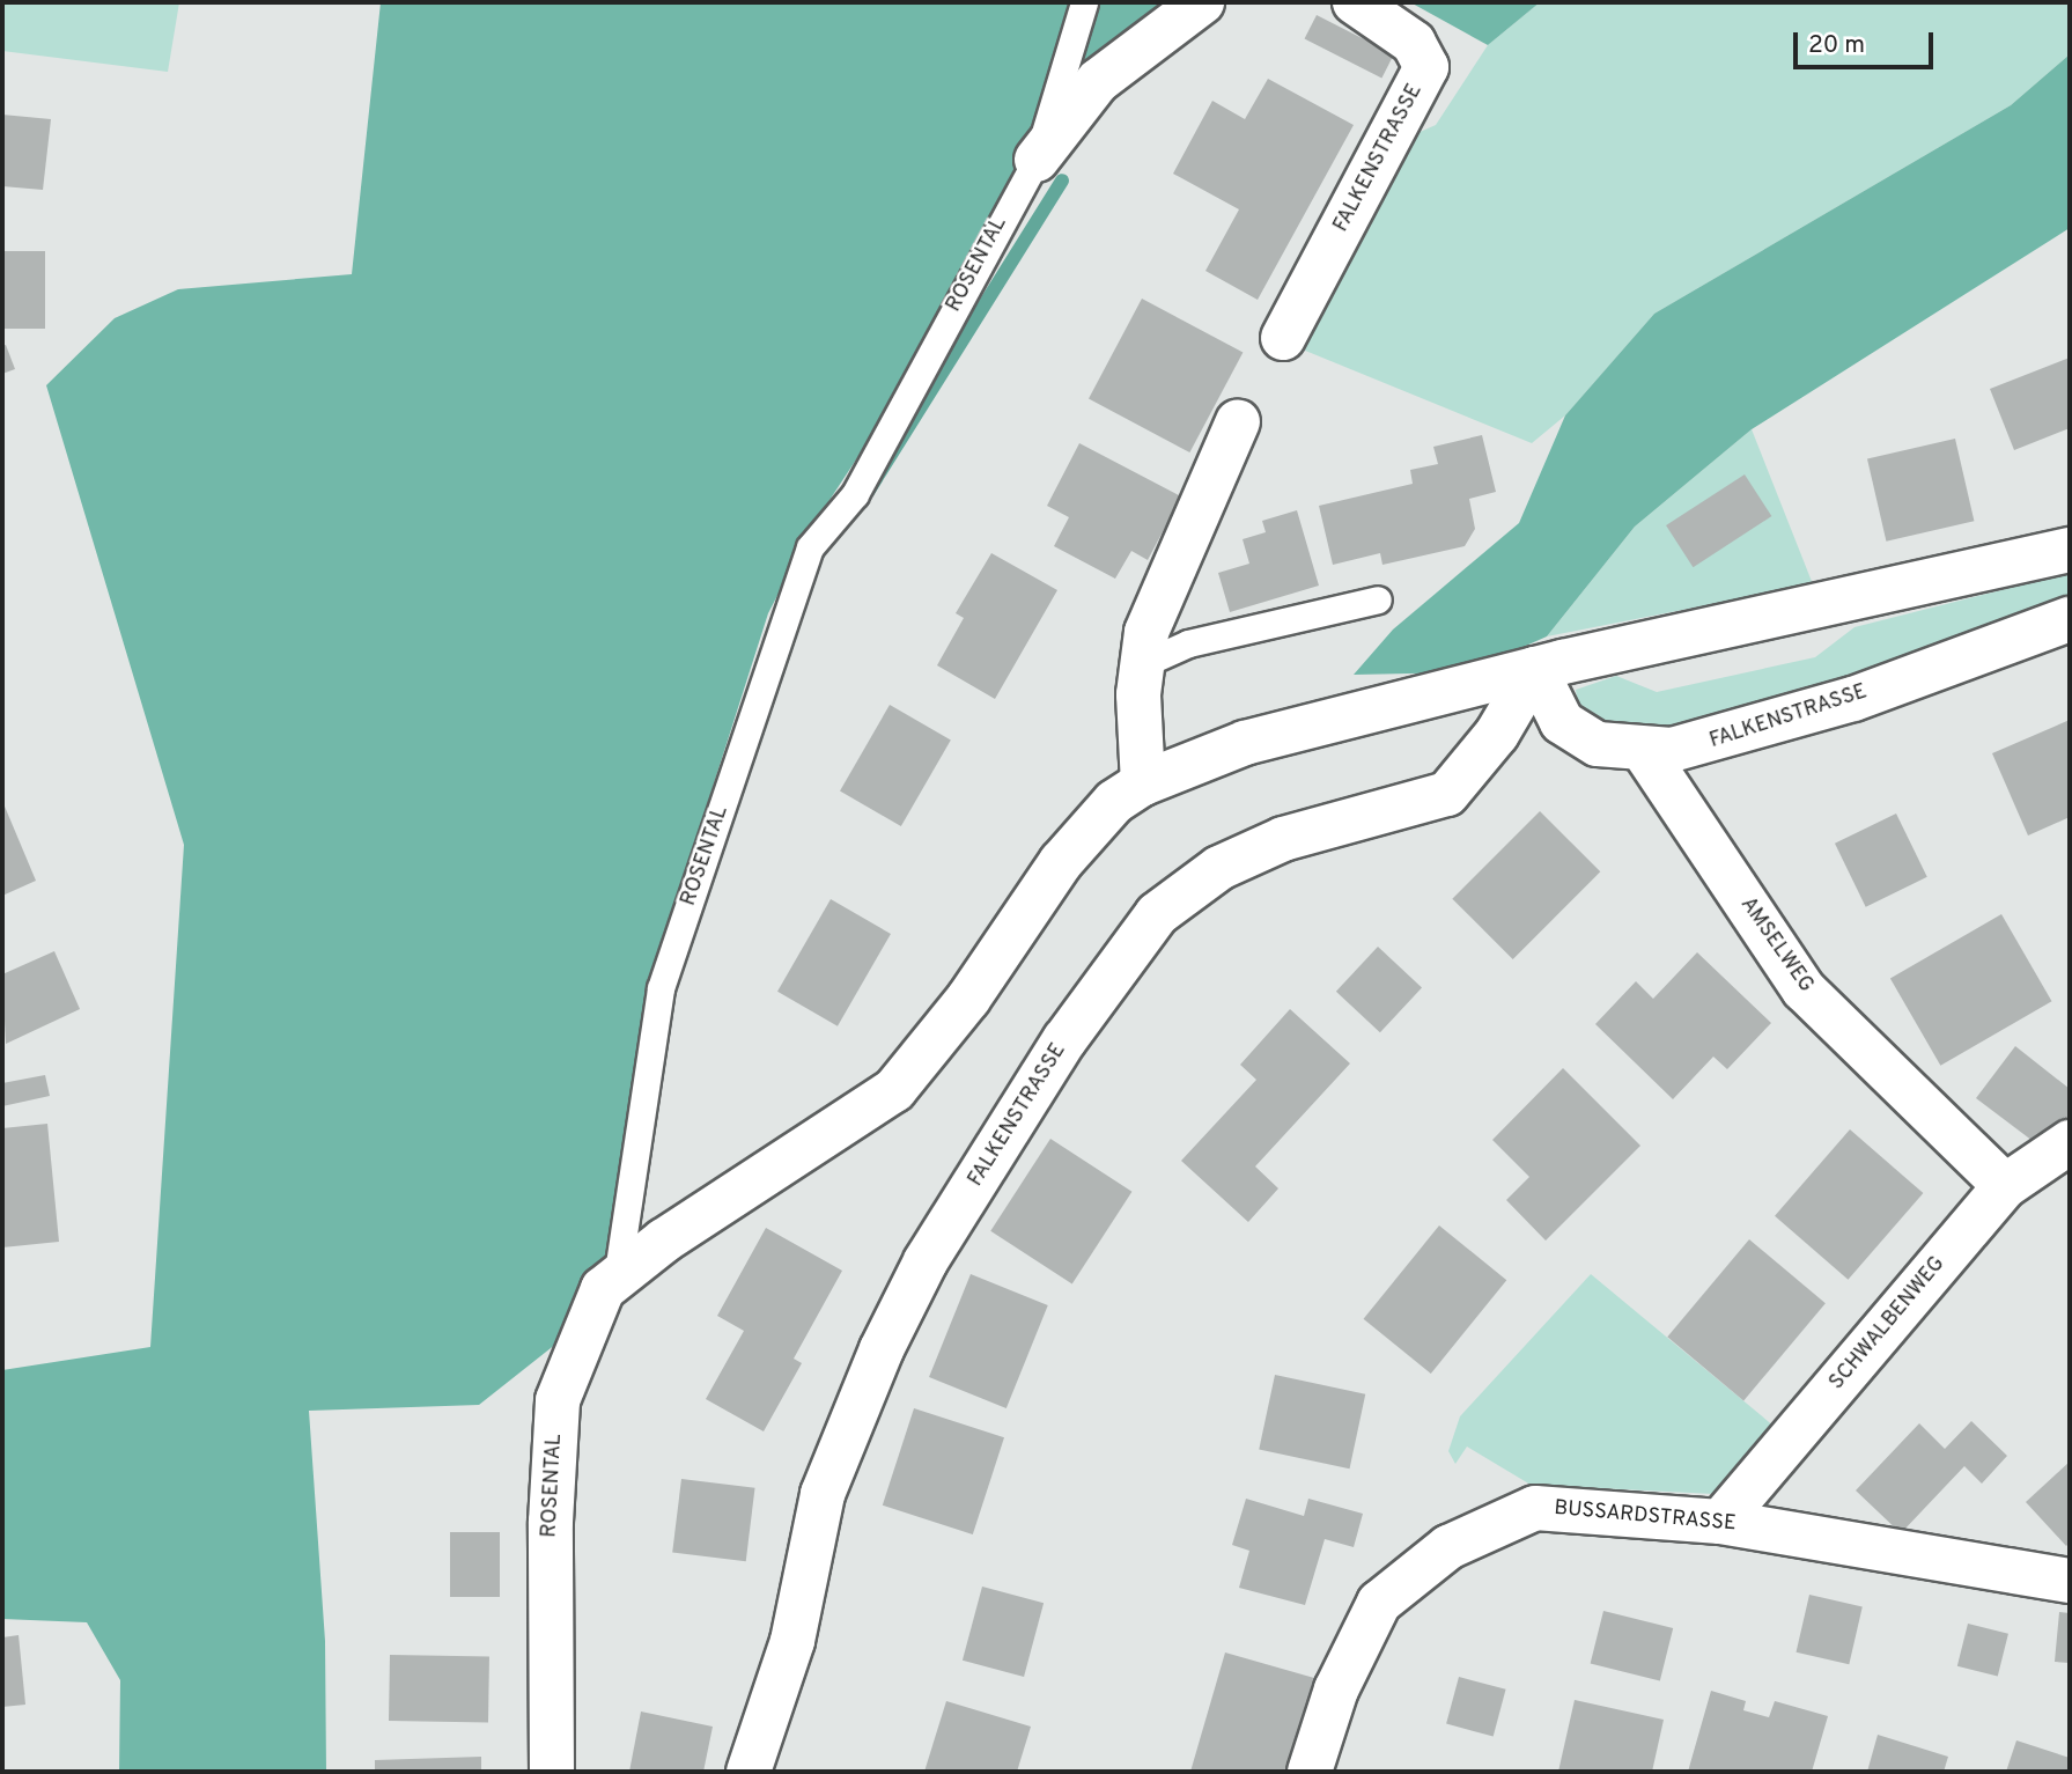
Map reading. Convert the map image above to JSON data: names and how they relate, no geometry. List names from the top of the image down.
{
  "streets": {
    "street": [
      "FALKENSTRASSE",
      "ROSENTAL",
      "AMSELWEG",
      "SCHWALBENWEG",
      "BUSSARDSTRASSE"
    ]
  },
  "crossings": [
    ["FALKENSTRASSE", "AMSELWEG"],
    ["AMSELWEG", "SCHWALBENWEG"],
    ["SCHWALBENWEG", "BUSSARDSTRASSE"]
  ],
  "scale_bar": "20 m"
}
